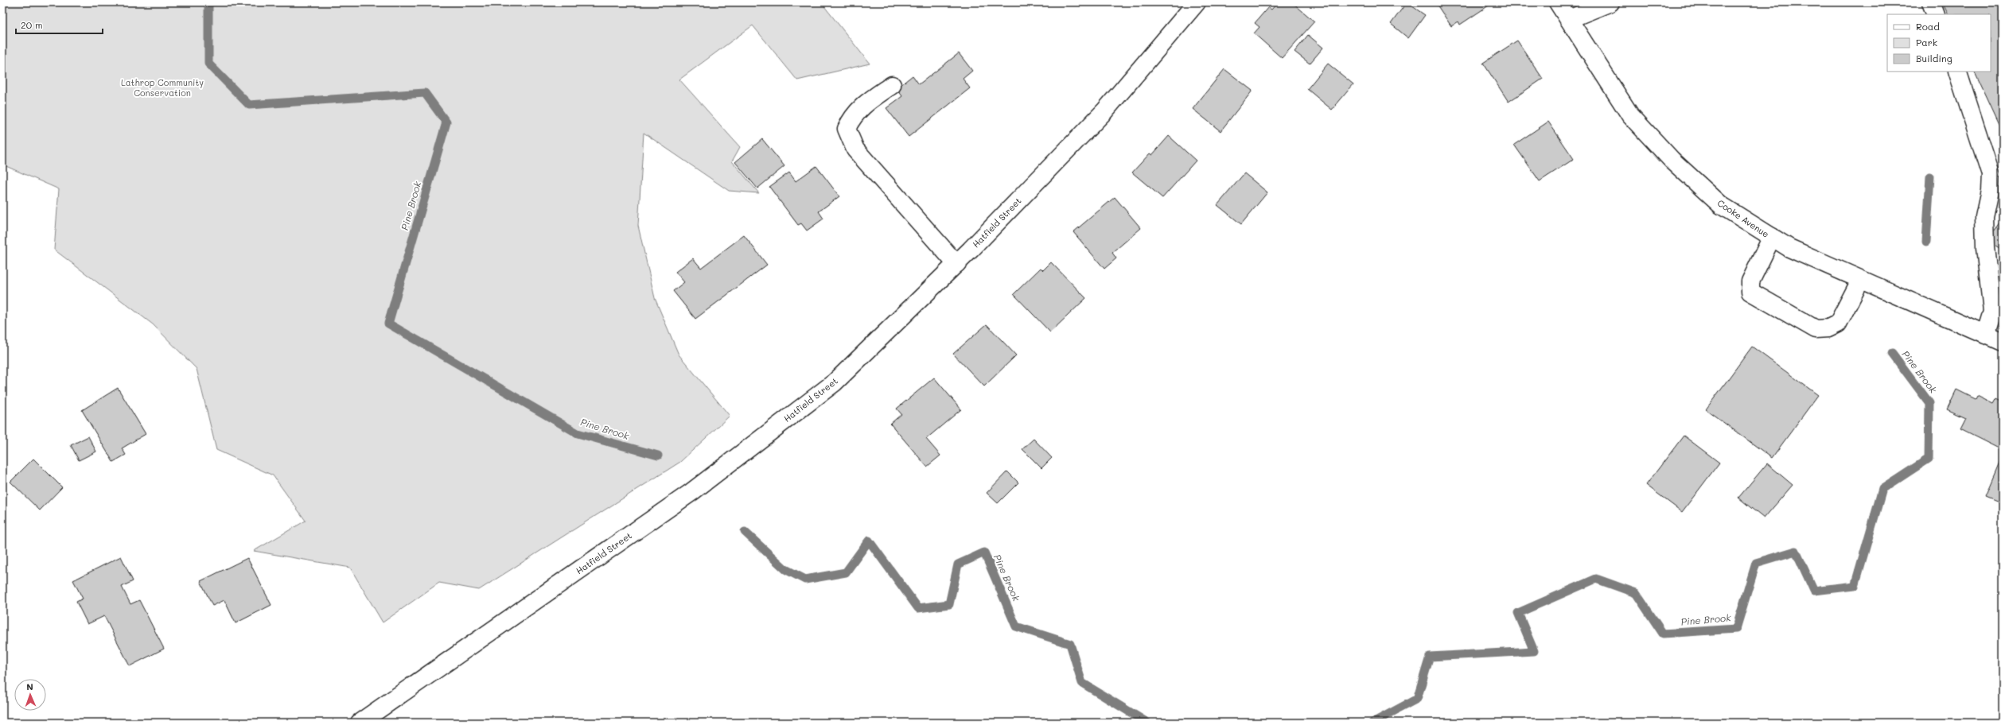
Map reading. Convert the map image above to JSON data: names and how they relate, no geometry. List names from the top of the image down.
{
  "streets": {
    "street": ["Cooke Avenue", "Hatfield Street"]
  },
  "water": ["Pine Brook"],
  "parks": ["Lathrop Community Conservation"],
  "legend": ["Road", "Park", "Building"],
  "scale_bar": "20 m",
  "north": "top"
}
